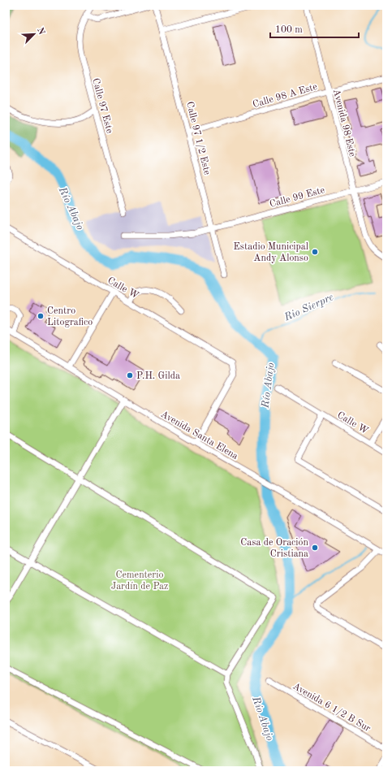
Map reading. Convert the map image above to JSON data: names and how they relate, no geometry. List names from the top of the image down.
{
  "streets": {
    "street": [
      "Calle 98 A Este",
      "Calle 97 Este",
      "Avenida 98 Este",
      "Calle 97 1/2 Este",
      "Calle 99 Este",
      "Calle W",
      "Avenida Santa Elena",
      "Avenida 6 1/2 B Sur"
    ]
  },
  "crossings": [
    ["Calle 98 A Este", "Avenida 98 Este"],
    ["Calle 98 A Este", "Calle 97 1/2 Este"],
    ["Avenida 98 Este", "Calle 99 Este"],
    ["Calle 97 1/2 Este", "Calle 99 Este"],
    ["Calle W", "Avenida Santa Elena"]
  ],
  "water": ["Río Abajo", "Rio Sierpre"],
  "parks": ["Cementerio Jardín de Paz"],
  "places": [
    "Estadio Municipal Andy Alonso",
    "Centro Litografico",
    "P.H. Gilda",
    "Casa de Oración Cristiana"
  ],
  "scale_bar": "100 m",
  "north": "top right"
}
